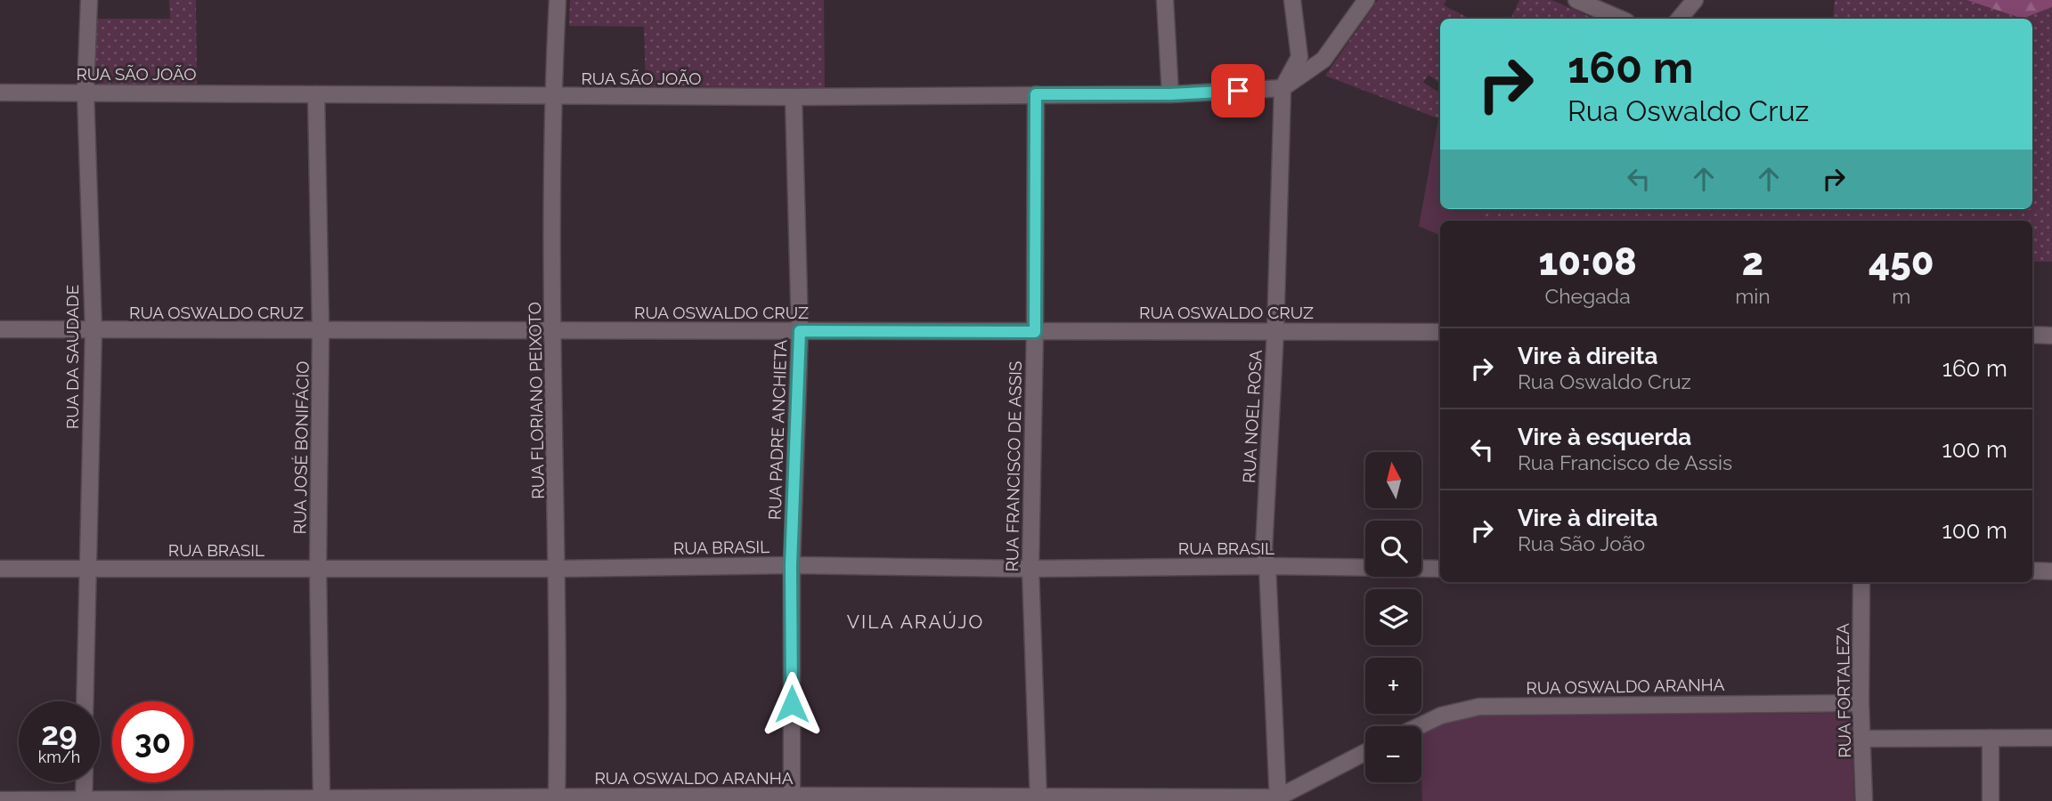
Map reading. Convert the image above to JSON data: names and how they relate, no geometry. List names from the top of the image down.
{
  "streets": {
    "street": [
      "RUA SÃO JOÃO",
      "RUA OSWALDO CRUZ",
      "RUA DA SAUDADE",
      "RUA FLORIANO PEIXOTO",
      "RUA NOEL ROSA",
      "RUA PADRE ANCHIETA",
      "RUA JOSÉ BONIFÁCIO",
      "RUA FRANCISCO DE ASSIS",
      "RUA BRASIL",
      "RUA OSWALDO ARANHA",
      "RUA FORTALEZA"
    ]
  },
  "crossings": [
    ["RUA SÃO JOÃO", "RUA DA SAUDADE"],
    ["RUA SÃO JOÃO", "RUA FLORIANO PEIXOTO"],
    ["RUA SÃO JOÃO", "RUA NOEL ROSA"],
    ["RUA SÃO JOÃO", "RUA PADRE ANCHIETA"],
    ["RUA SÃO JOÃO", "RUA JOSÉ BONIFÁCIO"],
    ["RUA SÃO JOÃO", "RUA FRANCISCO DE ASSIS"],
    ["RUA OSWALDO CRUZ", "RUA DA SAUDADE"],
    ["RUA OSWALDO CRUZ", "RUA FLORIANO PEIXOTO"],
    ["RUA OSWALDO CRUZ", "RUA NOEL ROSA"],
    ["RUA OSWALDO CRUZ", "RUA PADRE ANCHIETA"],
    ["RUA OSWALDO CRUZ", "RUA JOSÉ BONIFÁCIO"],
    ["RUA OSWALDO CRUZ", "RUA FRANCISCO DE ASSIS"],
    ["RUA DA SAUDADE", "RUA BRASIL"],
    ["RUA FLORIANO PEIXOTO", "RUA BRASIL"],
    ["RUA FLORIANO PEIXOTO", "RUA OSWALDO ARANHA"],
    ["RUA NOEL ROSA", "RUA BRASIL"],
    ["RUA NOEL ROSA", "RUA OSWALDO ARANHA"],
    ["RUA PADRE ANCHIETA", "RUA BRASIL"],
    ["RUA PADRE ANCHIETA", "RUA OSWALDO ARANHA"],
    ["RUA JOSÉ BONIFÁCIO", "RUA BRASIL"],
    ["RUA JOSÉ BONIFÁCIO", "RUA OSWALDO ARANHA"],
    ["RUA FRANCISCO DE ASSIS", "RUA BRASIL"],
    ["RUA FRANCISCO DE ASSIS", "RUA OSWALDO ARANHA"],
    ["RUA OSWALDO ARANHA", "RUA FORTALEZA"]
  ],
  "districts": ["VILA ARAÚJO"],
  "north": "top",
  "page": {
    "turn": ["160 m", "Rua Oswaldo Cruz"],
    "eta": [
      "10:08",
      "Chegada",
      "2",
      "min",
      "450",
      "m"
    ],
    "list": [
      {
        "name": "Vire à direita",
        "note": "Rua Oswaldo Cruz",
        "value": "160 m"
      },
      {
        "name": "Vire à esquerda",
        "note": "Rua Francisco de Assis",
        "value": "100 m"
      },
      {
        "name": "Vire à direita",
        "note": "Rua São João",
        "value": "100 m"
      }
    ],
    "map_buttons": ["+", "−"],
    "speed": "29 km/h",
    "limit": "30"
  }
}
